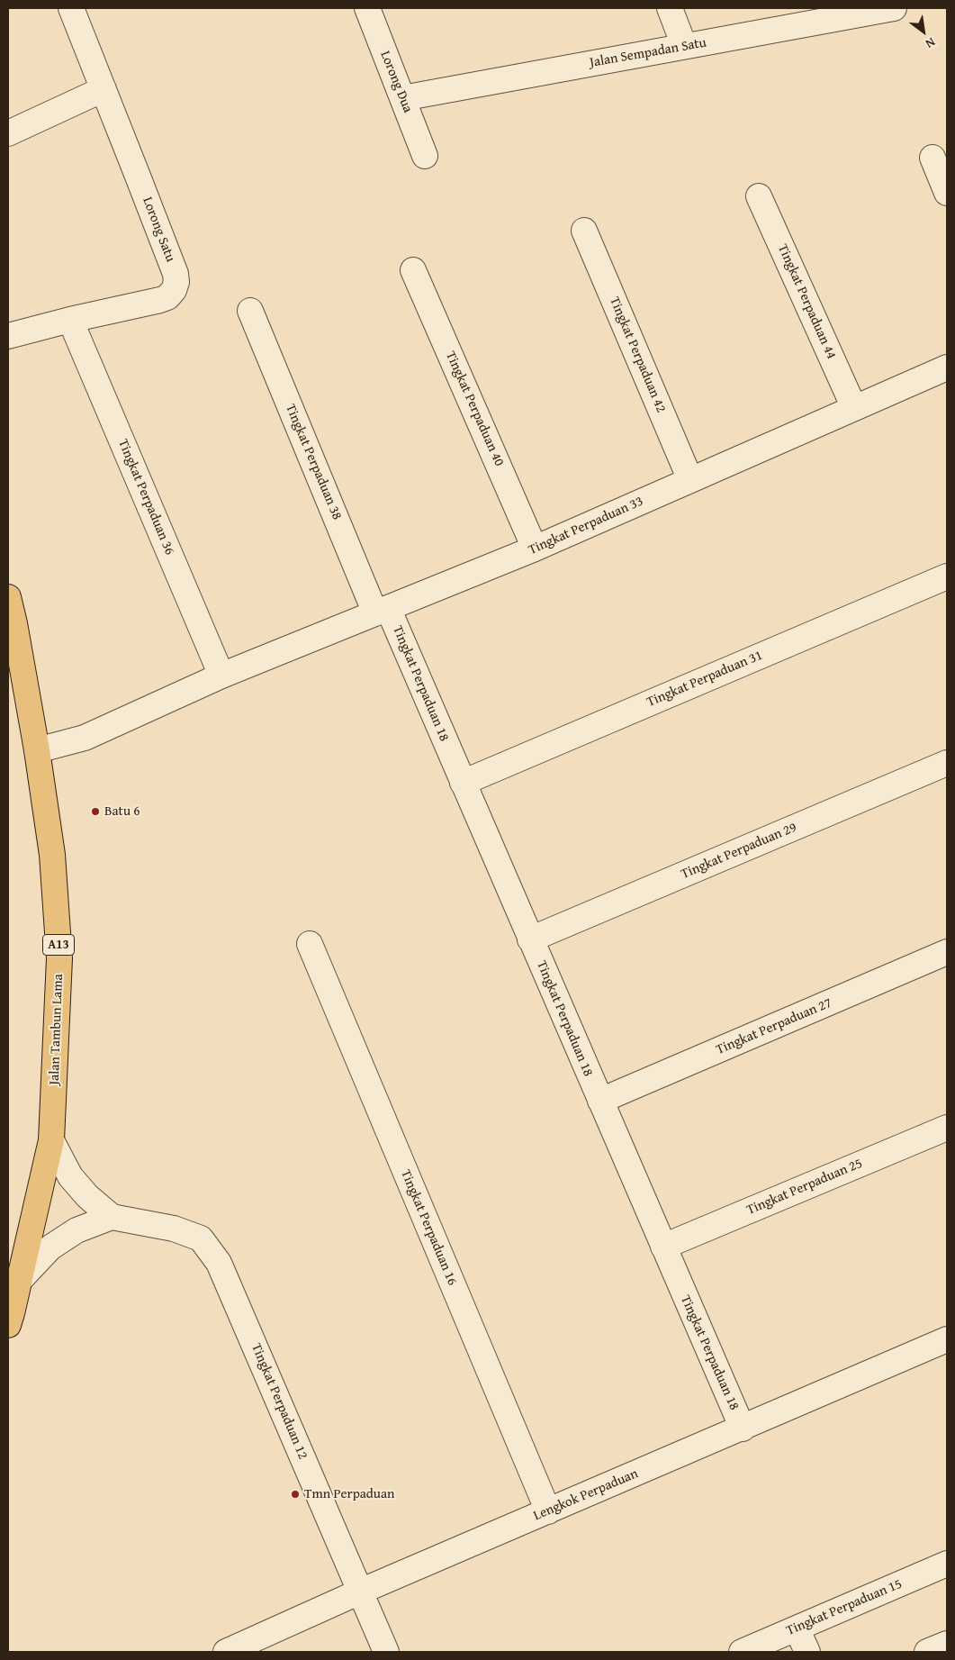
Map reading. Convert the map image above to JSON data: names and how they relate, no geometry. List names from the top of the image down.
{
  "streets": {
    "main road": ["A13", "Jalan Tambun Lama"],
    "street": [
      "Jalan Sempadan Satu",
      "Lorong Dua",
      "Lorong Satu",
      "Tingkat Perpaduan 44",
      "Tingkat Perpaduan 42",
      "Tingkat Perpaduan 40",
      "Tingkat Perpaduan 38",
      "Tingkat Perpaduan 36",
      "Tingkat Perpaduan 33",
      "Tingkat Perpaduan 31",
      "Tingkat Perpaduan 18",
      "Tingkat Perpaduan 29",
      "Tingkat Perpaduan 27",
      "Tingkat Perpaduan 25",
      "Tingkat Perpaduan 16",
      "Tingkat Perpaduan 12",
      "Lengkok Perpaduan",
      "Tingkat Perpaduan 15"
    ]
  },
  "crossings": [
    ["Jalan Sempadan Satu", "Lorong Dua"],
    ["Lorong Satu", "Tingkat Perpaduan 36"],
    ["Tingkat Perpaduan 44", "Tingkat Perpaduan 33"],
    ["Tingkat Perpaduan 42", "Tingkat Perpaduan 33"],
    ["Tingkat Perpaduan 40", "Tingkat Perpaduan 33"],
    ["Tingkat Perpaduan 38", "Tingkat Perpaduan 33"],
    ["Tingkat Perpaduan 38", "Tingkat Perpaduan 18"],
    ["Tingkat Perpaduan 36", "Tingkat Perpaduan 33"],
    ["Tingkat Perpaduan 33", "Tingkat Perpaduan 18"],
    ["Tingkat Perpaduan 33", "Jalan Tambun Lama"],
    ["Tingkat Perpaduan 31", "Tingkat Perpaduan 18"],
    ["Tingkat Perpaduan 18", "Tingkat Perpaduan 29"],
    ["Tingkat Perpaduan 18", "Tingkat Perpaduan 27"],
    ["Tingkat Perpaduan 18", "Tingkat Perpaduan 25"],
    ["Tingkat Perpaduan 18", "Lengkok Perpaduan"],
    ["Jalan Tambun Lama", "Tingkat Perpaduan 12"],
    ["Tingkat Perpaduan 16", "Lengkok Perpaduan"],
    ["Tingkat Perpaduan 12", "Lengkok Perpaduan"]
  ],
  "places": ["Batu 6", "Tmn Perpaduan"],
  "north": "bottom right"
}
